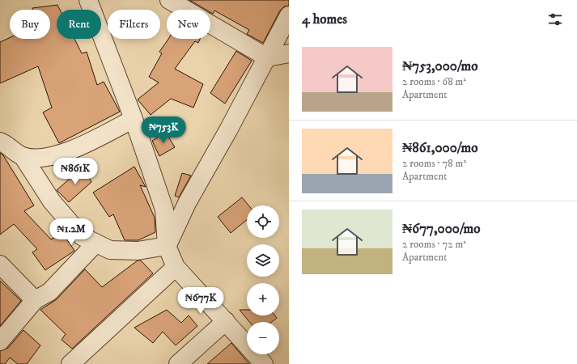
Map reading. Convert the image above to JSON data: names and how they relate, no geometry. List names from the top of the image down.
{
  "page": {
    "heading": "4 homes",
    "chip": [
      "Buy",
      "Rent",
      "Filters",
      "New"
    ],
    "list": [
      {
        "name": "₦753,000/mo",
        "note": "2 rooms · 68 m² · Apartment"
      },
      {
        "name": "₦861,000/mo",
        "note": "2 rooms · 78 m² · Apartment"
      },
      {
        "name": "₦677,000/mo",
        "note": "2 rooms · 72 m² · Apartment"
      }
    ],
    "price": [
      "₦753K",
      "₦861K",
      "₦1.2M",
      "₦677K"
    ],
    "map_buttons": ["+", "−"]
  }
}
